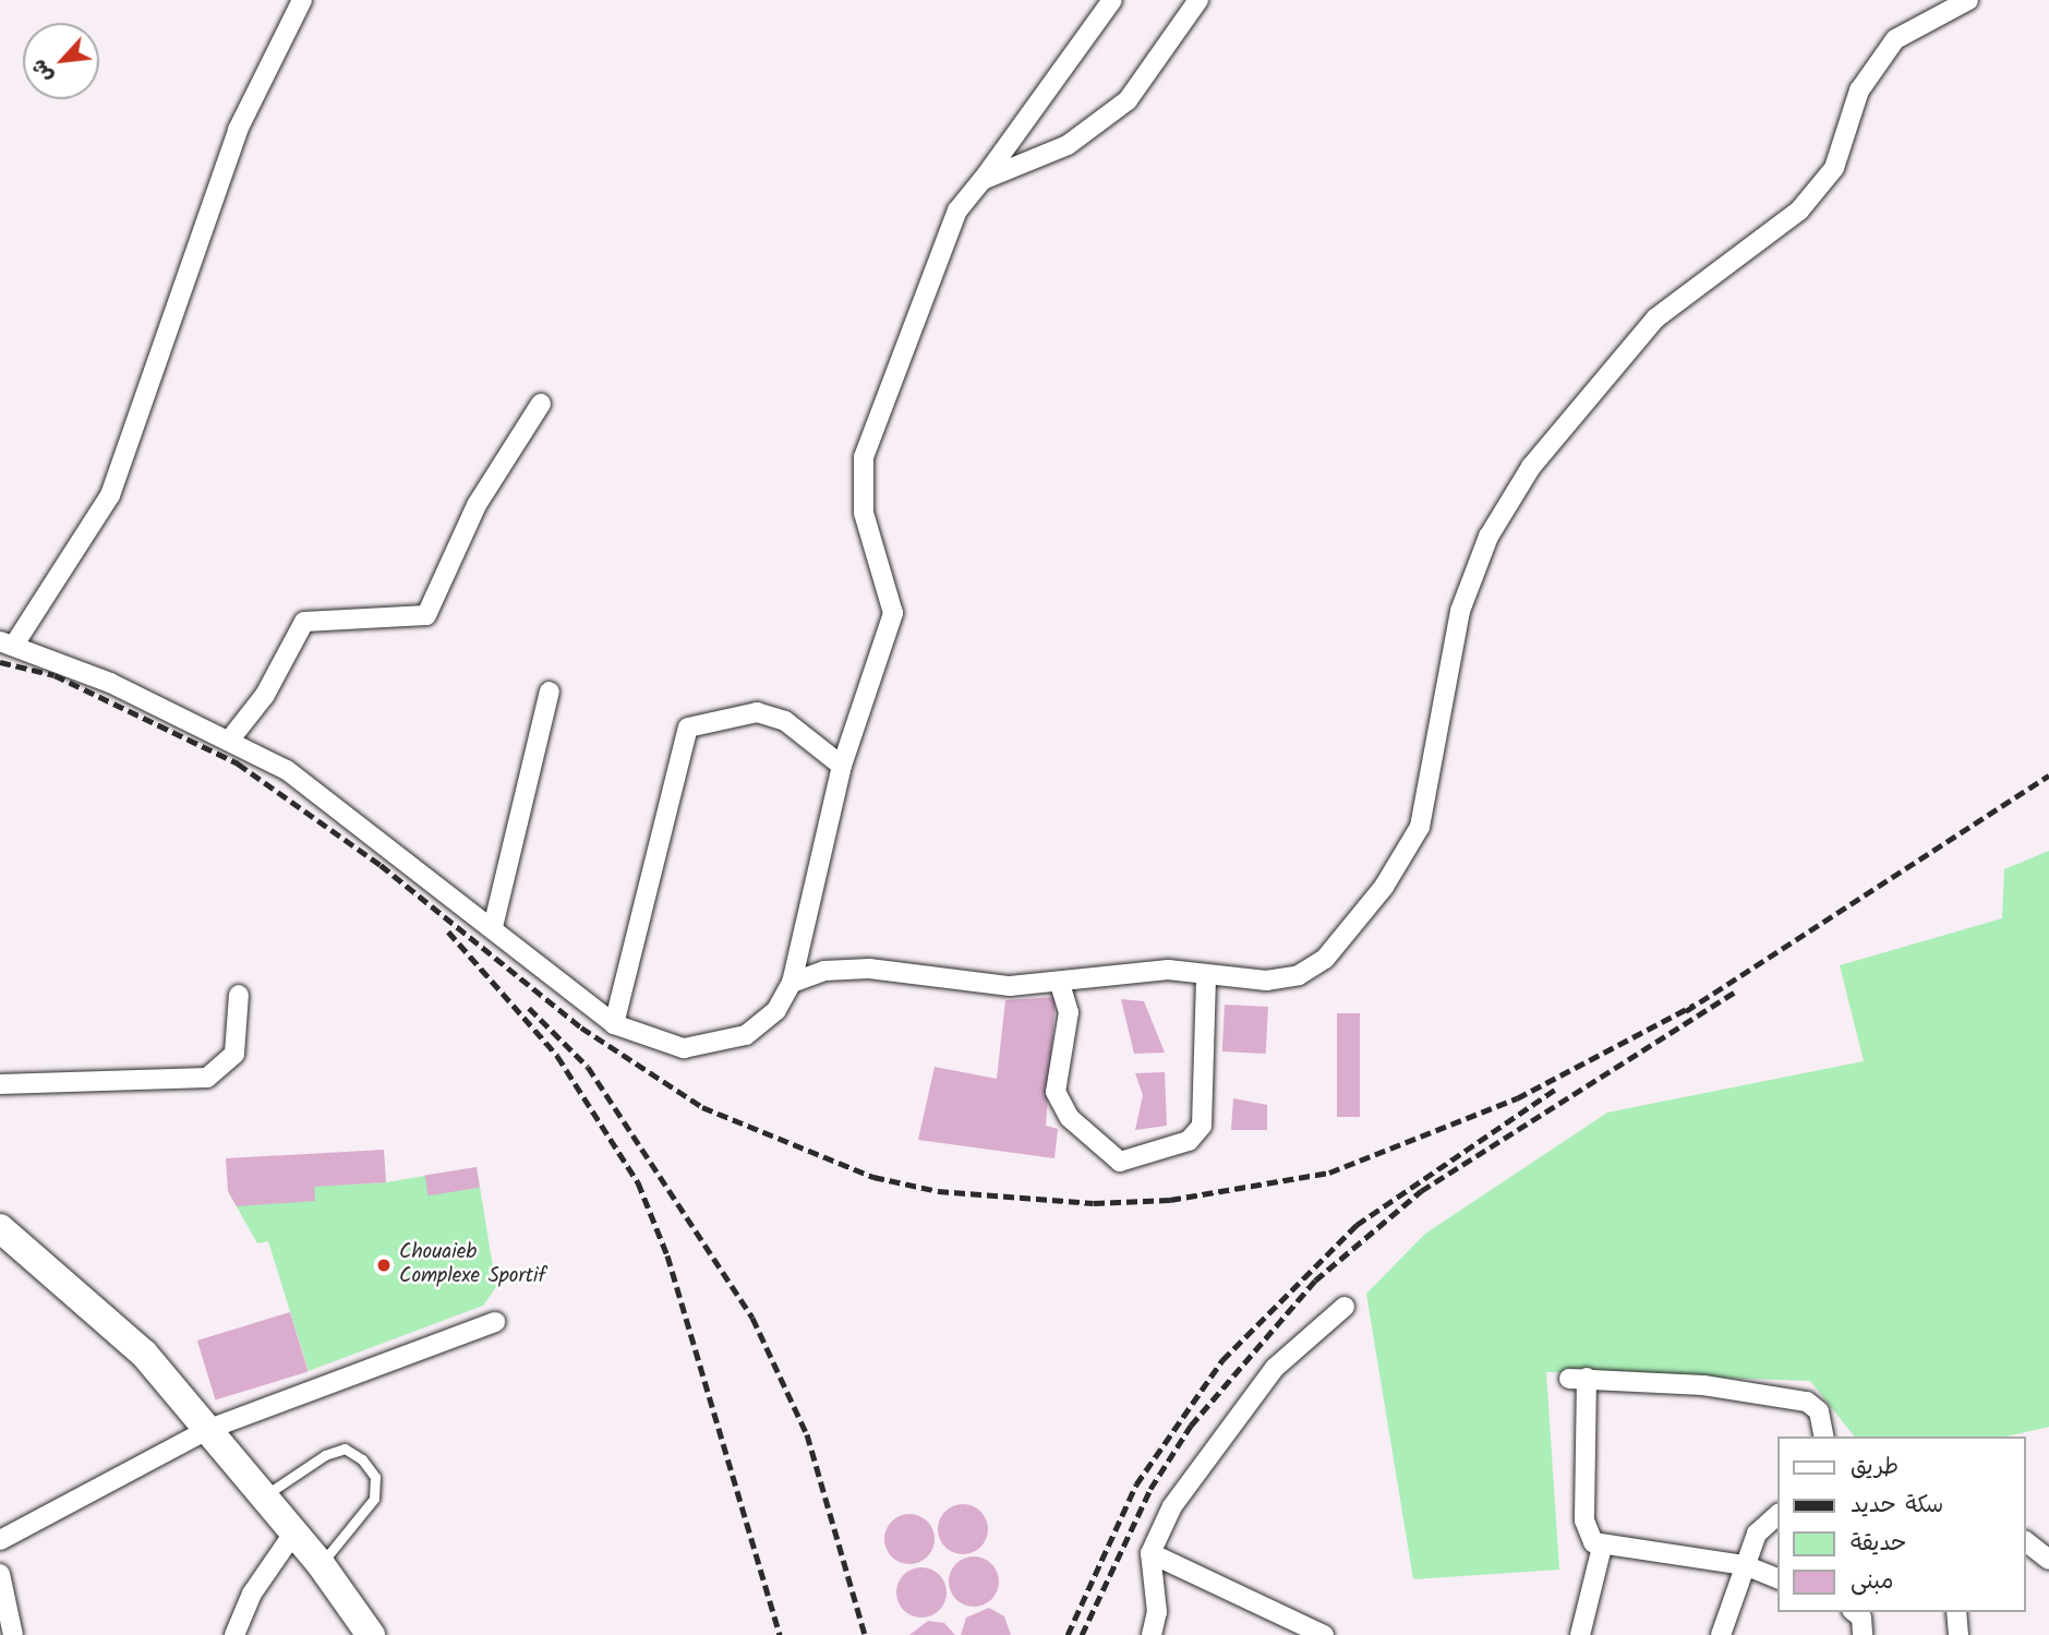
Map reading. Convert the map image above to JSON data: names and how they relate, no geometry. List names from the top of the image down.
{
  "places": ["Chouaieb Complexe Sportif"],
  "legend": [
    "طريق",
    "سكة حديد",
    "حديقة",
    "مبنى"
  ],
  "north": "bottom left"
}
